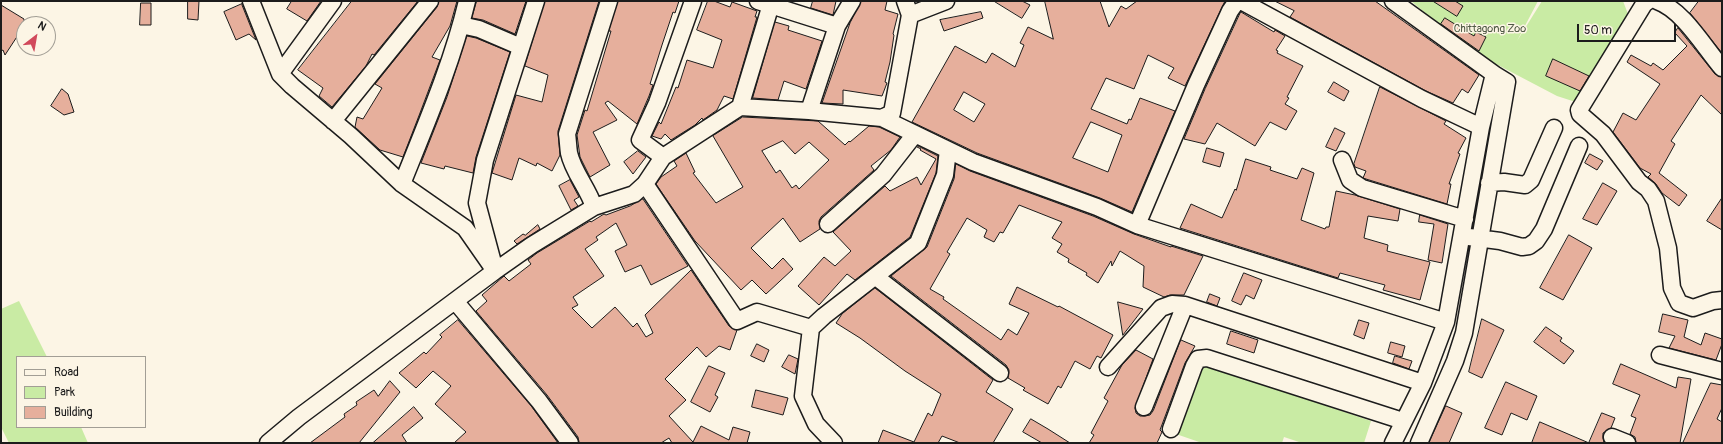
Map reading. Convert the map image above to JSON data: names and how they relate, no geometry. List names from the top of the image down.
{
  "parks": ["Chittagong Zoo"],
  "legend": ["Road", "Park", "Building"],
  "scale_bar": "50 m",
  "north": "top right"
}
